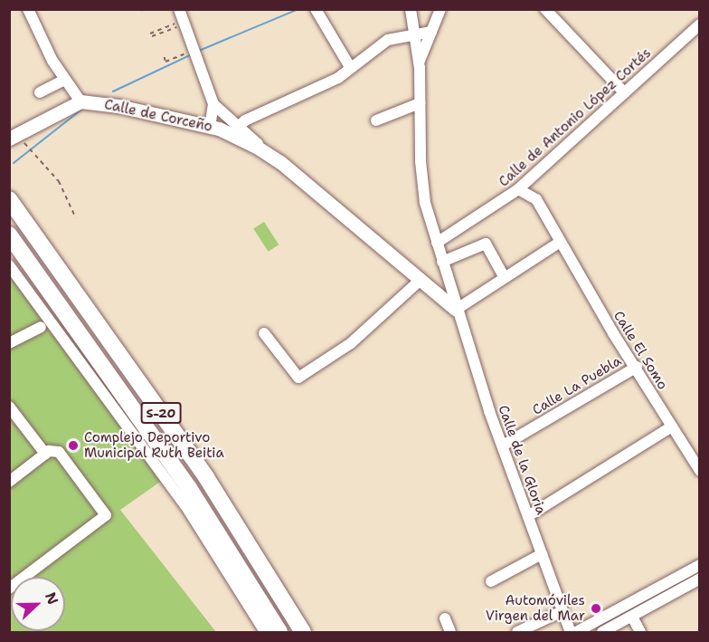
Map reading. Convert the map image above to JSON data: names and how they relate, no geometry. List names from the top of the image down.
{
  "streets": {
    "highway": ["S-20"],
    "main road": ["Calle de Corceño"],
    "street": [
      "Calle de Antonio López Cortés",
      "Calle El Somo",
      "Calle La Puebla",
      "Calle de la Gloria"
    ]
  },
  "crossings": [
    ["Calle de Corceño", "Calle de la Gloria"],
    ["Calle de Antonio López Cortés", "Calle El Somo"],
    ["Calle El Somo", "Calle La Puebla"],
    ["Calle La Puebla", "Calle de la Gloria"]
  ],
  "places": ["Complejo Deportivo Municipal Ruth Beitia", "Automóviles Virgen del Mar"],
  "north": "right"
}
